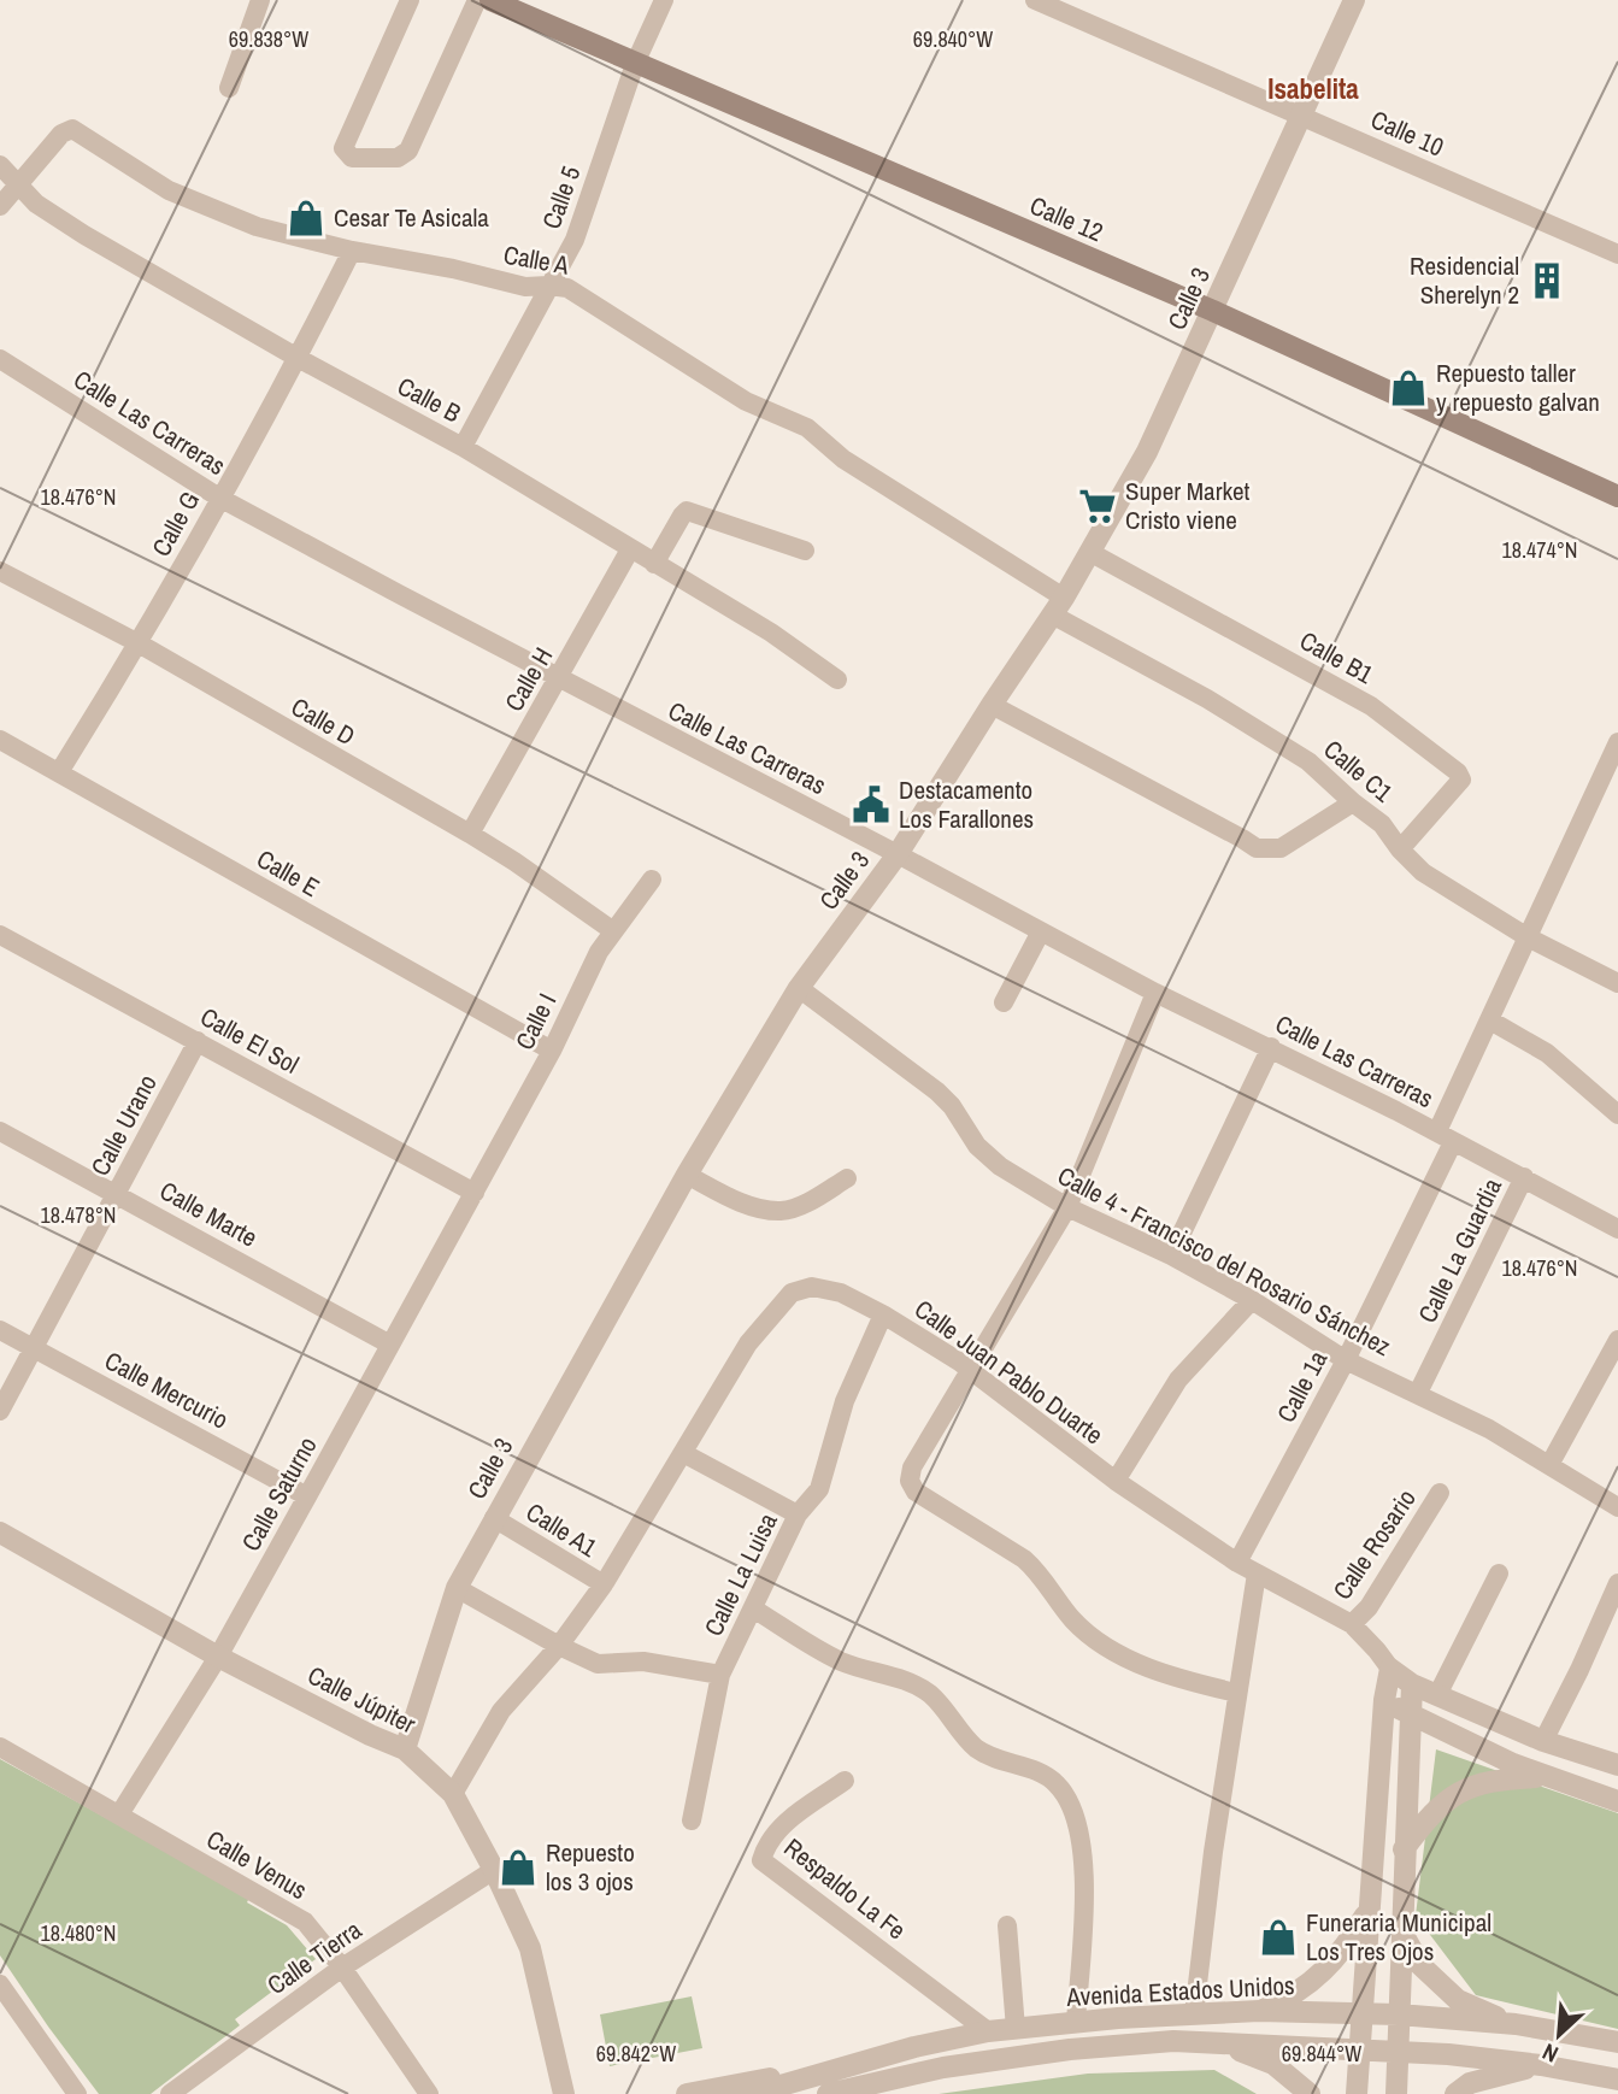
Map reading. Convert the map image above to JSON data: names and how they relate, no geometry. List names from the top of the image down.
{
  "streets": {
    "main road": ["Calle 12"],
    "street": [
      "Calle 10",
      "Calle 5",
      "Calle A",
      "Calle 3",
      "Calle B",
      "Calle Las Carreras",
      "Calle G",
      "Calle B1",
      "Calle H",
      "Calle D",
      "Calle C1",
      "Calle E",
      "Calle I",
      "Calle El Sol",
      "Calle Urano",
      "Calle Marte",
      "Calle La Guardia",
      "Calle 4 - Francisco del Rosario Sánchez",
      "Calle Juan Pablo Duarte",
      "Calle 1a",
      "Calle Mercurio",
      "Calle Saturno",
      "Calle A1",
      "Calle Rosario",
      "Calle La Luisa",
      "Calle Júpiter",
      "Calle Venus",
      "Respaldo La Fe",
      "Calle Tierra",
      "Avenida Estados Unidos"
    ]
  },
  "crossings": [
    ["Calle 10", "Calle 3"],
    ["Calle 5", "Calle 12"],
    ["Calle 5", "Calle A"],
    ["Calle 5", "Calle B"],
    ["Calle 12", "Calle 3"],
    ["Calle A", "Calle 3"],
    ["Calle A", "Calle B"],
    ["Calle A", "Calle G"],
    ["Calle A", "Calle C1"],
    ["Calle 3", "Calle Las Carreras"],
    ["Calle 3", "Calle B1"],
    ["Calle 3", "Calle C1"],
    ["Calle 3", "Calle 4 - Francisco del Rosario Sánchez"],
    ["Calle 3", "Calle A1"],
    ["Calle 3", "Calle Júpiter"],
    ["Calle B", "Calle G"],
    ["Calle B", "Calle H"],
    ["Calle Las Carreras", "Calle G"],
    ["Calle Las Carreras", "Calle H"],
    ["Calle Las Carreras", "Calle La Guardia"],
    ["Calle Las Carreras", "Calle 1a"],
    ["Calle G", "Calle D"],
    ["Calle G", "Calle E"],
    ["Calle B1", "Calle C1"],
    ["Calle H", "Calle D"],
    ["Calle D", "Calle I"],
    ["Calle C1", "Calle 1a"],
    ["Calle E", "Calle I"],
    ["Calle I", "Calle El Sol"],
    ["Calle I", "Calle Saturno"],
    ["Calle El Sol", "Calle Urano"],
    ["Calle El Sol", "Calle Saturno"],
    ["Calle Urano", "Calle Marte"],
    ["Calle Urano", "Calle Mercurio"],
    ["Calle Marte", "Calle Saturno"],
    ["Calle La Guardia", "Calle 4 - Francisco del Rosario Sánchez"],
    ["Calle 4 - Francisco del Rosario Sánchez", "Calle 1a"],
    ["Calle Juan Pablo Duarte", "Calle 1a"],
    ["Calle Juan Pablo Duarte", "Calle A1"],
    ["Calle Juan Pablo Duarte", "Calle Rosario"],
    ["Calle Juan Pablo Duarte", "Calle La Luisa"],
    ["Calle Juan Pablo Duarte", "Calle Júpiter"],
    ["Calle Mercurio", "Calle Saturno"],
    ["Calle Saturno", "Calle Júpiter"],
    ["Calle Saturno", "Calle Venus"],
    ["Calle Júpiter", "Calle Tierra"],
    ["Calle Venus", "Calle Tierra"],
    ["Respaldo La Fe", "Avenida Estados Unidos"]
  ],
  "districts": ["Isabelita"],
  "places": {
    "shop": [
      "Cesar Te Asicala",
      "Repuesto taller y repuesto galvan",
      "Repuesto los 3 ojos",
      "Funeraria Municipal Los Tres Ojos"
    ],
    "building": ["Residencial Sherelyn 2"],
    "supermarket": ["Super Market Cristo viene"],
    "public building": ["Destacamento Los Farallones"]
  },
  "north": "bottom left",
  "coordinates": [
    "69.838°W",
    "69.840°W",
    "18.476°N",
    "18.474°N",
    "18.478°N",
    "18.480°N",
    "69.842°W",
    "69.844°W"
  ]
}
